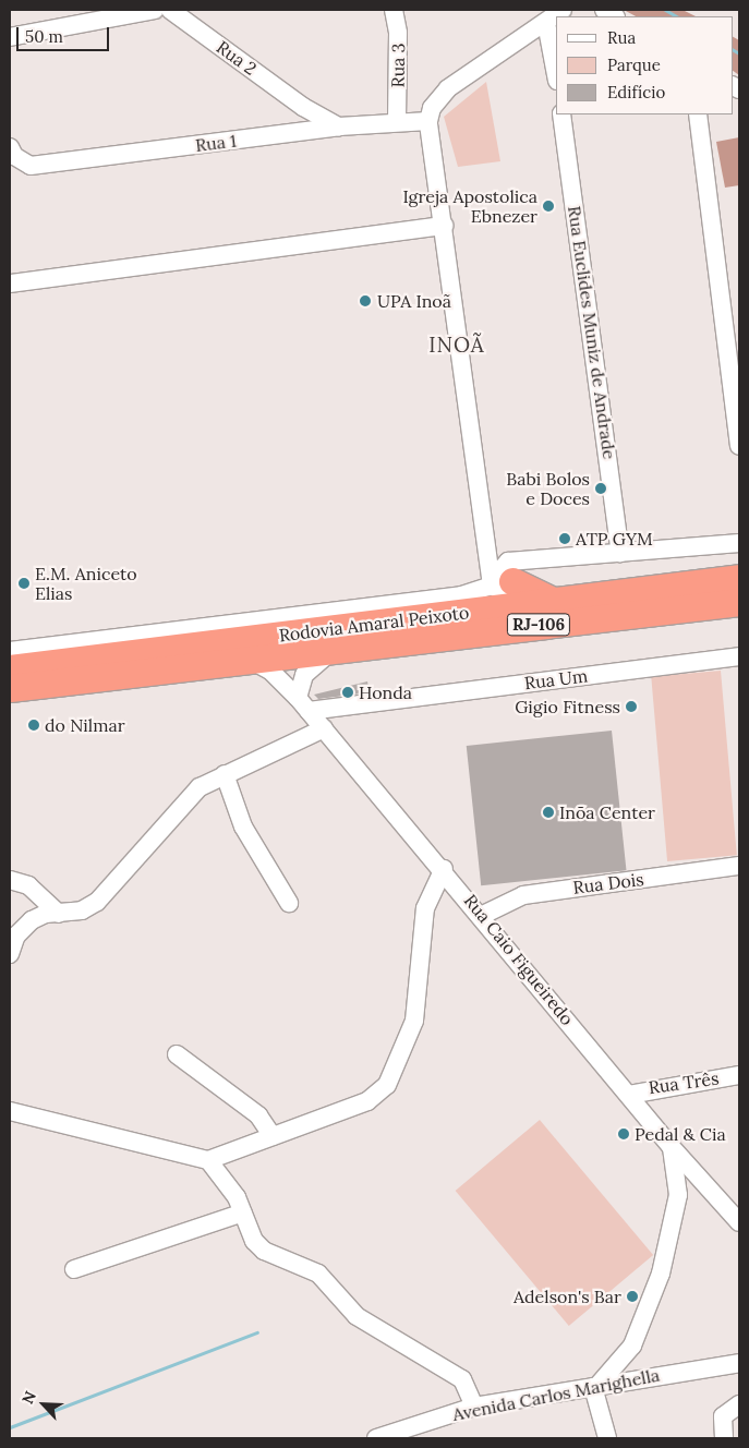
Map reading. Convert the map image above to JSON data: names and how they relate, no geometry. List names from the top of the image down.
{
  "streets": {
    "highway": ["Rodovia Amaral Peixoto", "RJ-106"],
    "street": [
      "Rua 2",
      "Rua 3",
      "Rua 1",
      "Rua Euclides Muniz de Andrade",
      "Rua Um",
      "Rua Dois",
      "Rua Caio Figueiredo",
      "Rua Três",
      "Avenida Carlos Marighella"
    ]
  },
  "crossings": [
    ["Rua 2", "Rua 1"],
    ["Rua 3", "Rua 1"],
    ["Rodovia Amaral Peixoto", "Rua Caio Figueiredo"],
    ["Rua Um", "Rua Caio Figueiredo"],
    ["Rua Dois", "Rua Caio Figueiredo"],
    ["Rua Caio Figueiredo", "Rua Três"]
  ],
  "districts": ["INOÃ"],
  "places": [
    "Igreja Apostolica Ebnezer",
    "UPA Inoã",
    "Babi Bolos e Doces",
    "ATP GYM",
    "E.M. Aniceto Elias",
    "Honda",
    "Gigio Fitness",
    "do Nilmar",
    "Inõa Center",
    "Pedal & Cia",
    "Adelson's Bar"
  ],
  "legend": ["Rua", "Parque", "Edifício"],
  "scale_bar": "50 m",
  "north": "top left"
}
